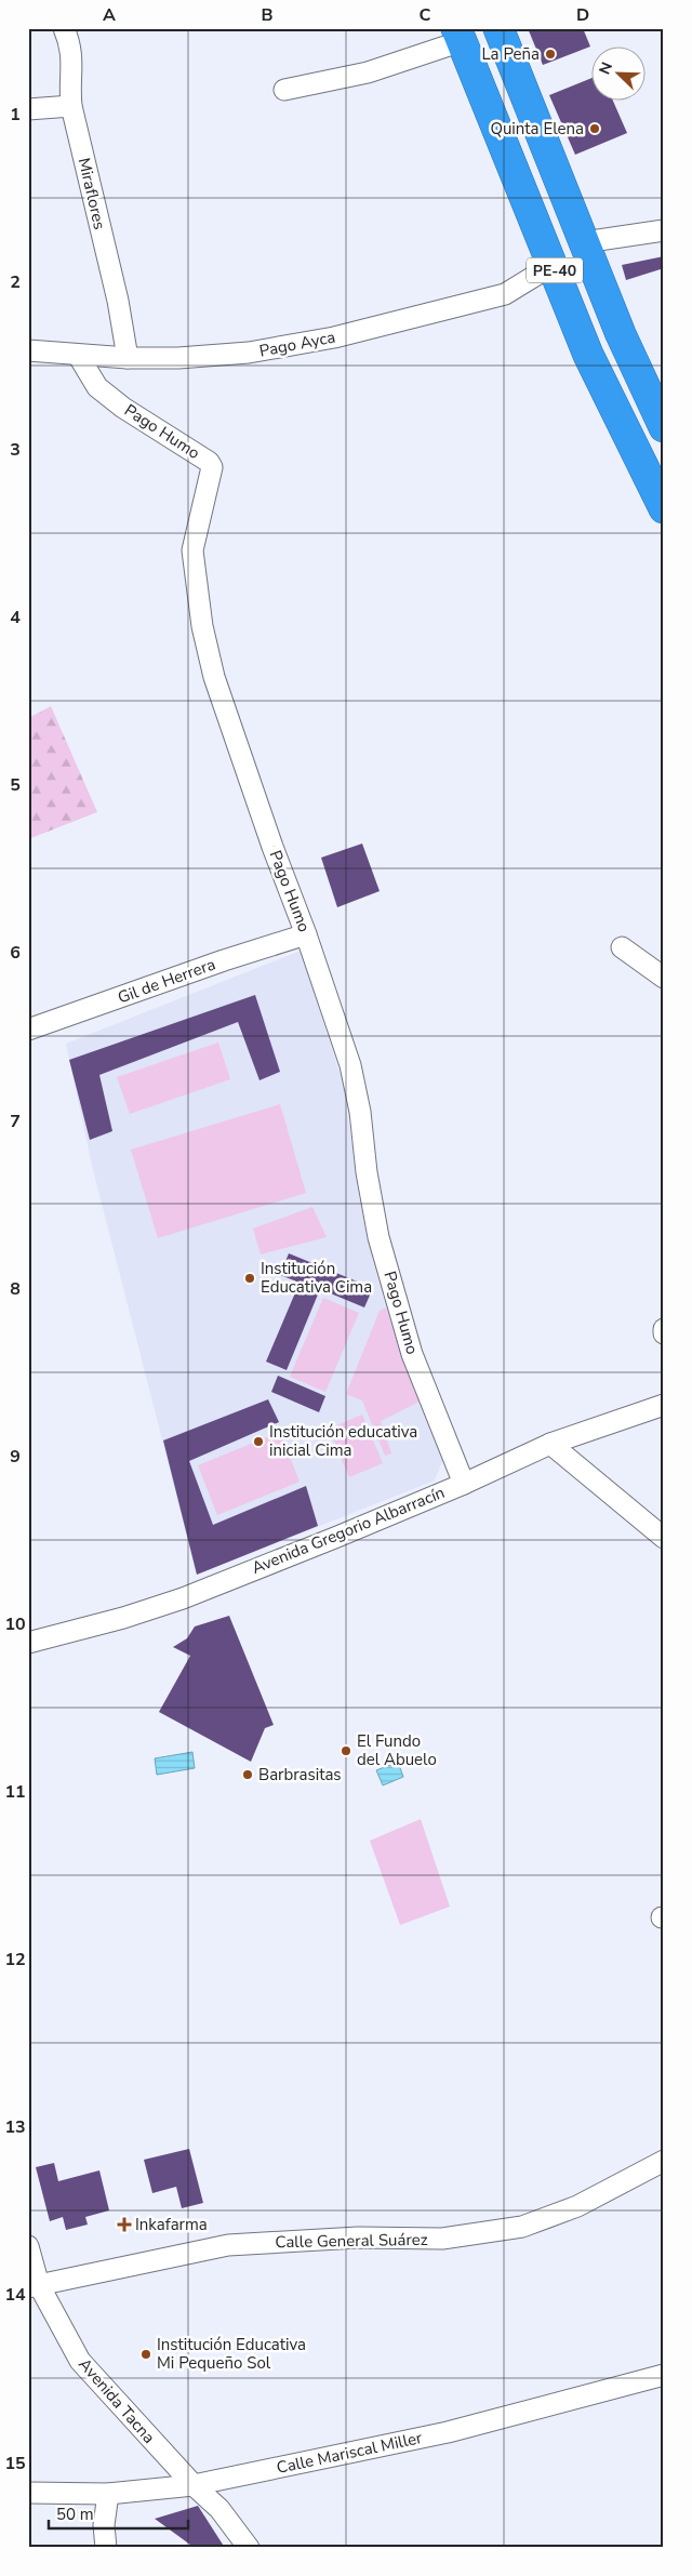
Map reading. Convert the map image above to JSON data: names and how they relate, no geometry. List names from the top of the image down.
{
  "streets": {
    "highway": ["PE-40"],
    "street": [
      "Miraflores",
      "Pago Ayca",
      "Pago Humo",
      "Gil de Herrera",
      "Avenida Gregorio Albarracín",
      "Calle General Suárez",
      "Avenida Tacna",
      "Calle Mariscal Miller"
    ]
  },
  "crossings": [
    ["Miraflores", "Pago Ayca"],
    ["PE-40", "Pago Ayca"],
    ["Pago Ayca", "Pago Humo"],
    ["Pago Humo", "Gil de Herrera"],
    ["Pago Humo", "Avenida Gregorio Albarracín"],
    ["Calle General Suárez", "Avenida Tacna"],
    ["Avenida Tacna", "Calle Mariscal Miller"]
  ],
  "places": {
    "other": [
      "La Peña",
      "Quinta Elena",
      "Institución Educativa Cima",
      "Institución educativa inicial Cima",
      "El Fundo del Abuelo",
      "Barbrasitas",
      "Institución Educativa Mi Pequeño Sol"
    ],
    "health": ["Inkafarma"]
  },
  "scale_bar": "50 m",
  "north": "top left",
  "grid": {
    "columns": [
      "A",
      "B",
      "C",
      "D"
    ],
    "rows": [
      "1",
      "2",
      "3",
      "4",
      "5",
      "6",
      "7",
      "8",
      "9",
      "10",
      "11",
      "12",
      "13",
      "14",
      "15"
    ]
  }
}
